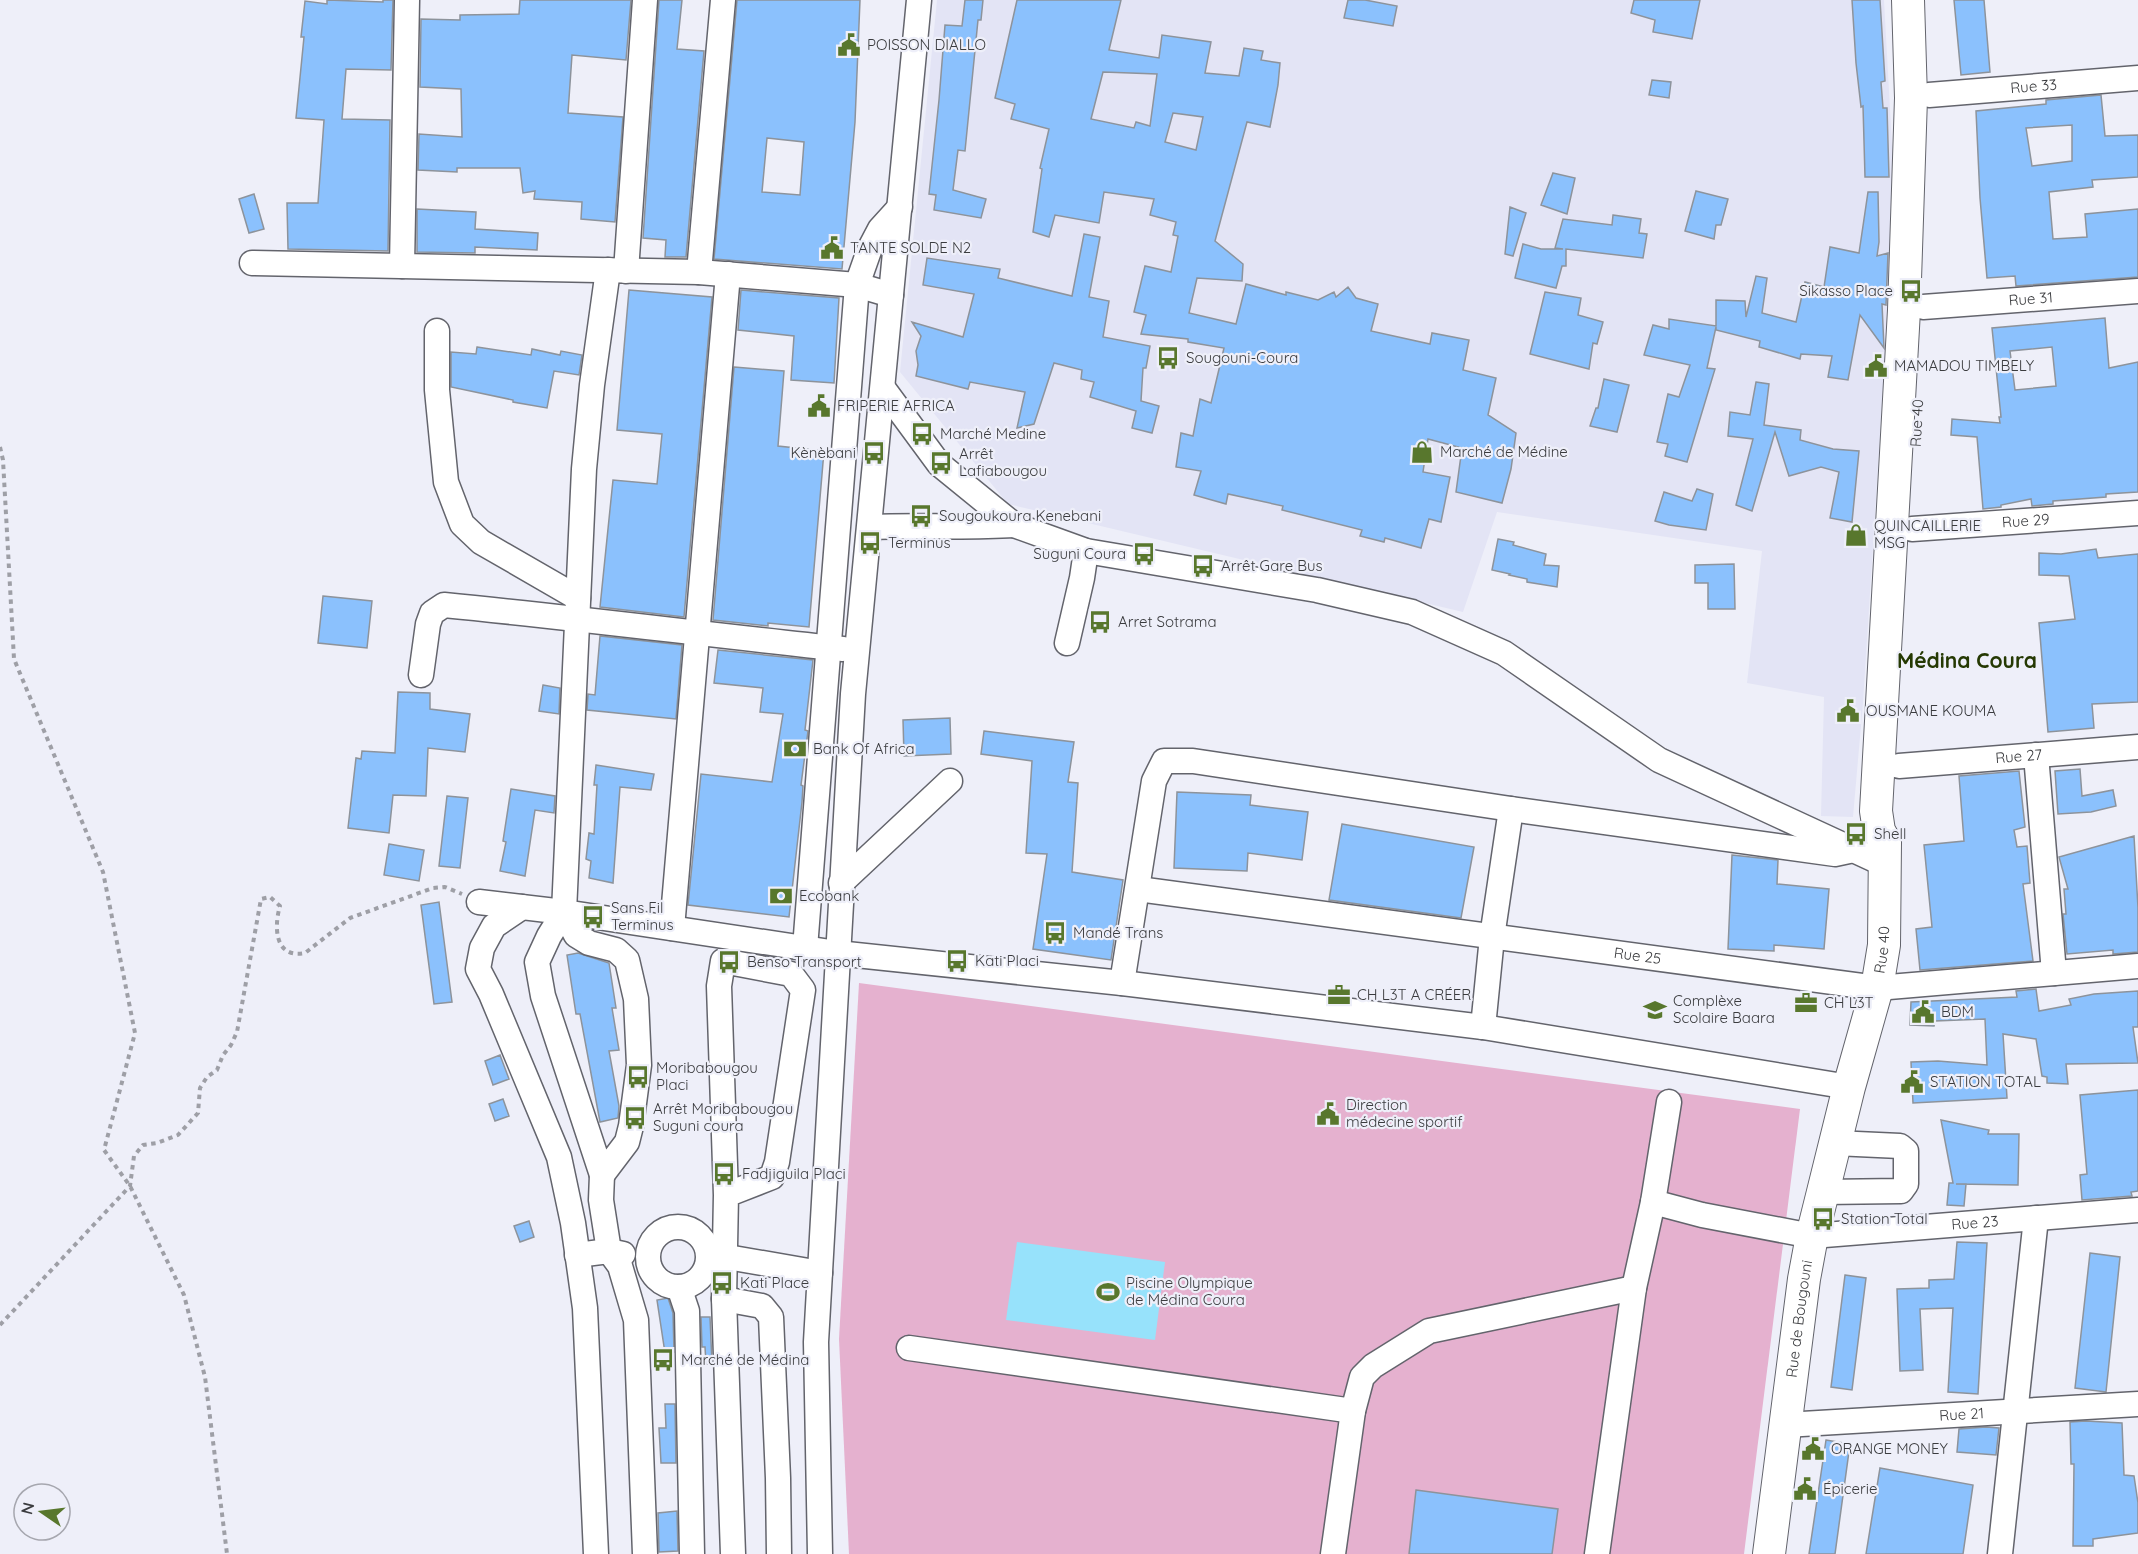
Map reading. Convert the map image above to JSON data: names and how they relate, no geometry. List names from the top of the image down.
{
  "streets": {
    "main road": ["Rue 40", "Rue de Bougouni"],
    "street": [
      "Rue 33",
      "Rue 31",
      "Rue 29",
      "Rue 27",
      "Rue 25",
      "Rue 23",
      "Rue 21"
    ]
  },
  "crossings": [
    ["Rue 33", "Rue 40"],
    ["Rue 31", "Rue 40"],
    ["Rue 40", "Rue 29"],
    ["Rue 40", "Rue 27"],
    ["Rue 40", "Rue 25"],
    ["Rue 40", "Rue de Bougouni"],
    ["Rue 23", "Rue de Bougouni"],
    ["Rue de Bougouni", "Rue 21"]
  ],
  "districts": ["Médina Coura"],
  "places": {
    "public building": [
      "POISSON DIALLO",
      "TANTE SOLDE N2",
      "MAMADOU TIMBELY",
      "FRIPERIE AFRICA",
      "OUSMANE KOUMA",
      "BDM",
      "STATION TOTAL",
      "Direction médecine sportif",
      "ORANGE MONEY",
      "Épicerie"
    ],
    "bus stop": [
      "Sikasso Place",
      "Sougouni-Coura",
      "Marché Medine",
      "Kènèbani",
      "Arrêt Lafiabougou",
      "Sougoukoura Kenebani",
      "Terminus",
      "Suguni Coura",
      "Arrêt Gare Bus",
      "Arret Sotrama",
      "Shell",
      "Sans Fil Terminus",
      "Mandé Trans",
      "Kati Placi",
      "Benso Transport",
      "Moribabougou Placi",
      "Arrêt Moribabougou Suguni coura",
      "Fadjiguila Placi",
      "Station Total",
      "Kati Place",
      "Marché de Médina"
    ],
    "shop": ["Marché de Médine", "QUINCAILLERIE MSG"],
    "bank": ["Bank Of Africa", "Ecobank"],
    "office": ["CH L3T A CRÉER", "CH L3T"],
    "school or university": ["Complèxe Scolaire Baara"],
    "sports": ["Piscine Olympique de Médina Coura"]
  },
  "north": "left"
}
